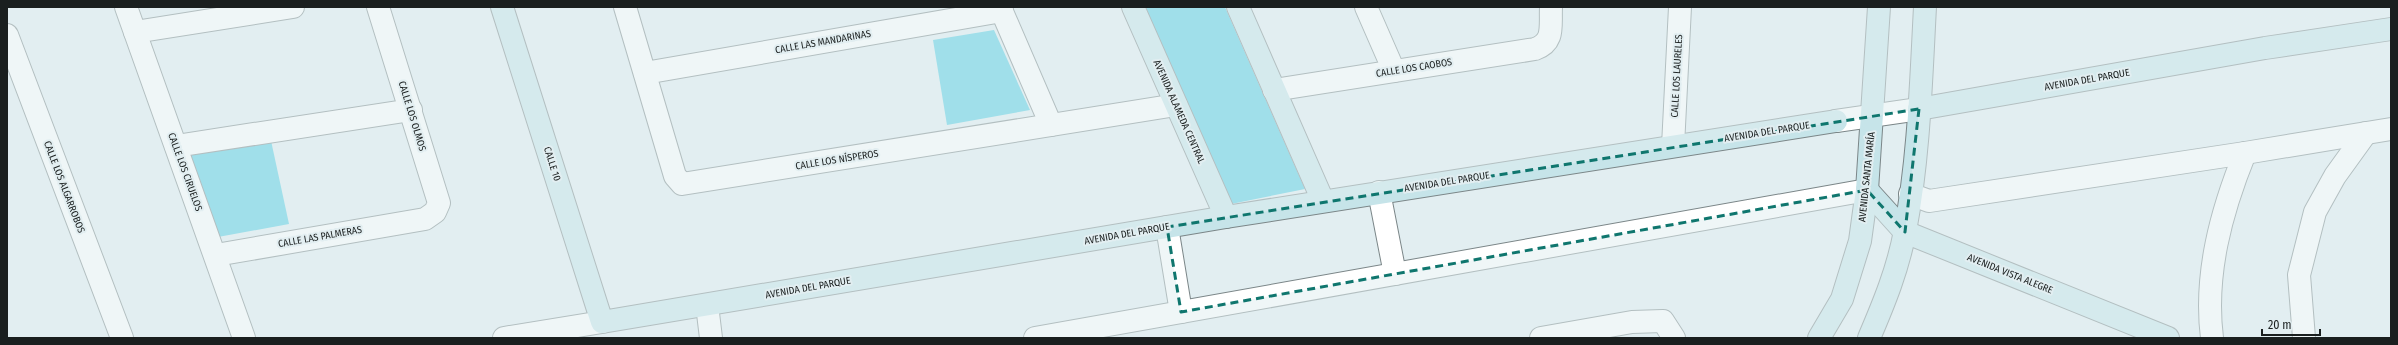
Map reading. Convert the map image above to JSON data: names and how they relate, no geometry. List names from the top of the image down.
{
  "streets": {
    "street": [
      "CALLE LAS MANDARINAS",
      "CALLE LOS CAOBOS",
      "CALLE LOS LAURELES",
      "AVENIDA DEL PARQUE",
      "AVENIDA ALAMEDA CENTRAL",
      "CALLE LOS OLMOS",
      "CALLE LOS NÍSPEROS",
      "CALLE 10",
      "CALLE LOS CIRUELOS",
      "AVENIDA SANTA MARÍA",
      "CALLE LOS ALGARROBOS",
      "CALLE LAS PALMERAS",
      "AVENIDA VISTA ALEGRE"
    ]
  },
  "crossings": [
    ["CALLE LAS MANDARINAS", "CALLE LOS NÍSPEROS"],
    ["CALLE LOS LAURELES", "AVENIDA DEL PARQUE"],
    ["AVENIDA DEL PARQUE", "AVENIDA ALAMEDA CENTRAL"],
    ["AVENIDA DEL PARQUE", "CALLE 10"],
    ["AVENIDA DEL PARQUE", "AVENIDA SANTA MARÍA"],
    ["AVENIDA ALAMEDA CENTRAL", "CALLE LOS NÍSPEROS"],
    ["CALLE LOS OLMOS", "CALLE LAS PALMERAS"],
    ["CALLE LOS CIRUELOS", "CALLE LAS PALMERAS"],
    ["AVENIDA SANTA MARÍA", "AVENIDA VISTA ALEGRE"]
  ],
  "scale_bar": "20 m"
}
